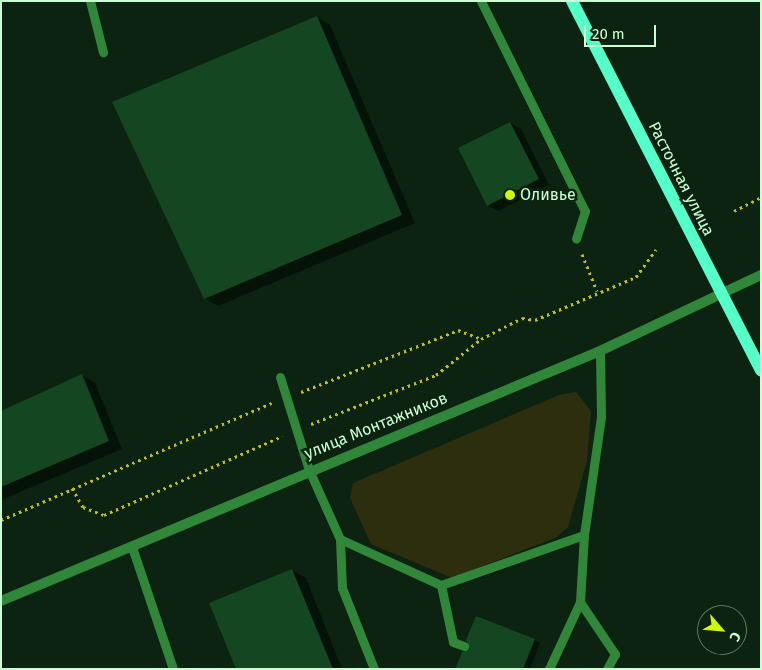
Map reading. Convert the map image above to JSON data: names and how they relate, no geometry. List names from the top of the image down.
{
  "streets": {
    "main road": ["Расточная улица"],
    "street": ["улица Монтажников"]
  },
  "crossings": [
    ["Расточная улица", "улица Монтажников"]
  ],
  "places": ["Оливье"],
  "scale_bar": "20 m",
  "north": "bottom right"
}
